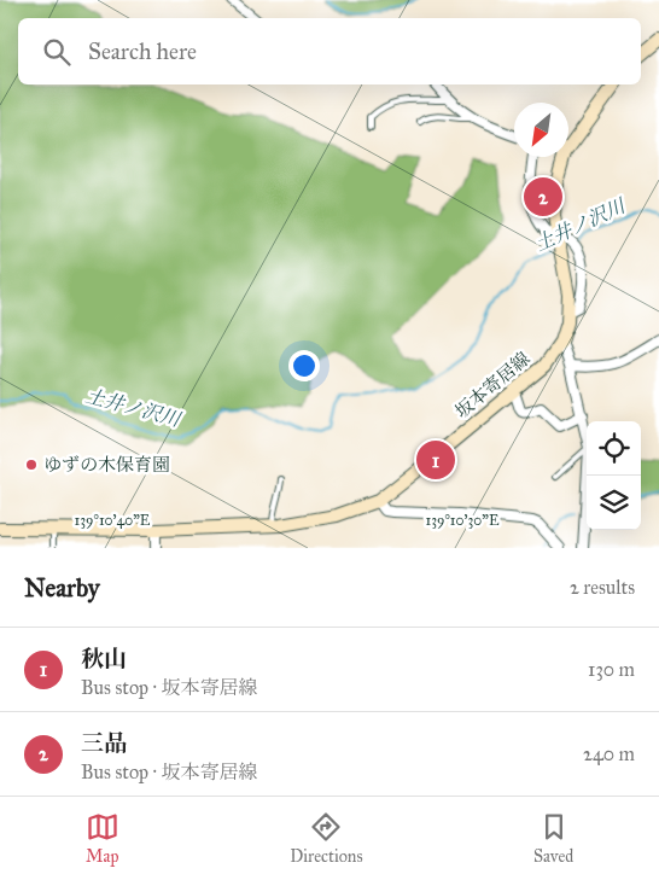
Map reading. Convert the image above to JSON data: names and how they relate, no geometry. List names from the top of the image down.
{
  "streets": {
    "main road": ["坂本寄居線"]
  },
  "water": ["土井ノ沢川"],
  "places": ["ゆずの木保育園"],
  "north": "bottom left",
  "page": {
    "search": "Search here",
    "pins": ["2", "1"],
    "heading": ["Nearby", "2 results"],
    "list": [
      {
        "mark": "1",
        "name": "秋山",
        "note": "Bus stop · 坂本寄居線",
        "value": "130 m"
      },
      {
        "mark": "2",
        "name": "三品",
        "note": "Bus stop · 坂本寄居線",
        "value": "240 m"
      }
    ],
    "nav": ["Map", "Directions", "Saved"]
  },
  "coordinates": ["139°10'40\"E", "139°10'30\"E"]
}
